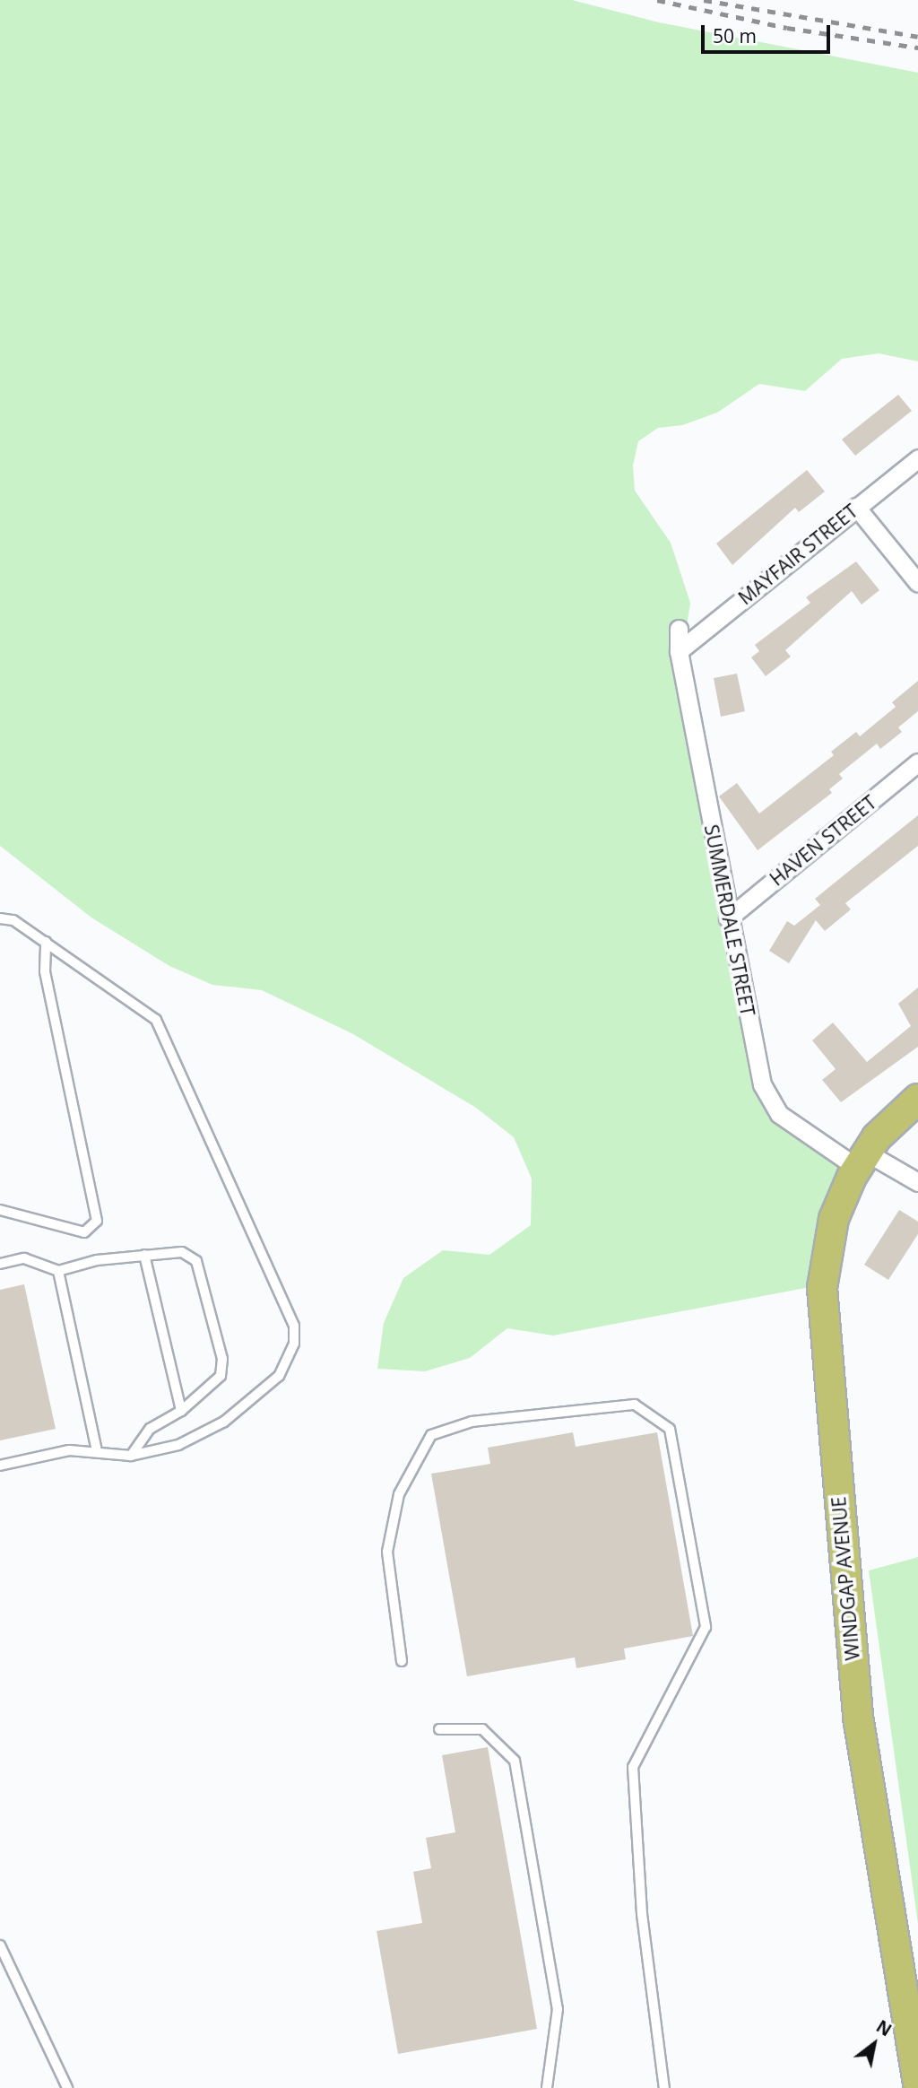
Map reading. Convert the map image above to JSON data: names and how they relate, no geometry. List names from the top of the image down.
{
  "streets": {
    "main road": ["WINDGAP AVENUE"],
    "street": ["MAYFAIR STREET", "HAVEN STREET", "SUMMERDALE STREET"]
  },
  "crossings": [
    ["MAYFAIR STREET", "SUMMERDALE STREET"],
    ["HAVEN STREET", "SUMMERDALE STREET"],
    ["SUMMERDALE STREET", "WINDGAP AVENUE"]
  ],
  "scale_bar": "50 m",
  "north": "top right"
}
